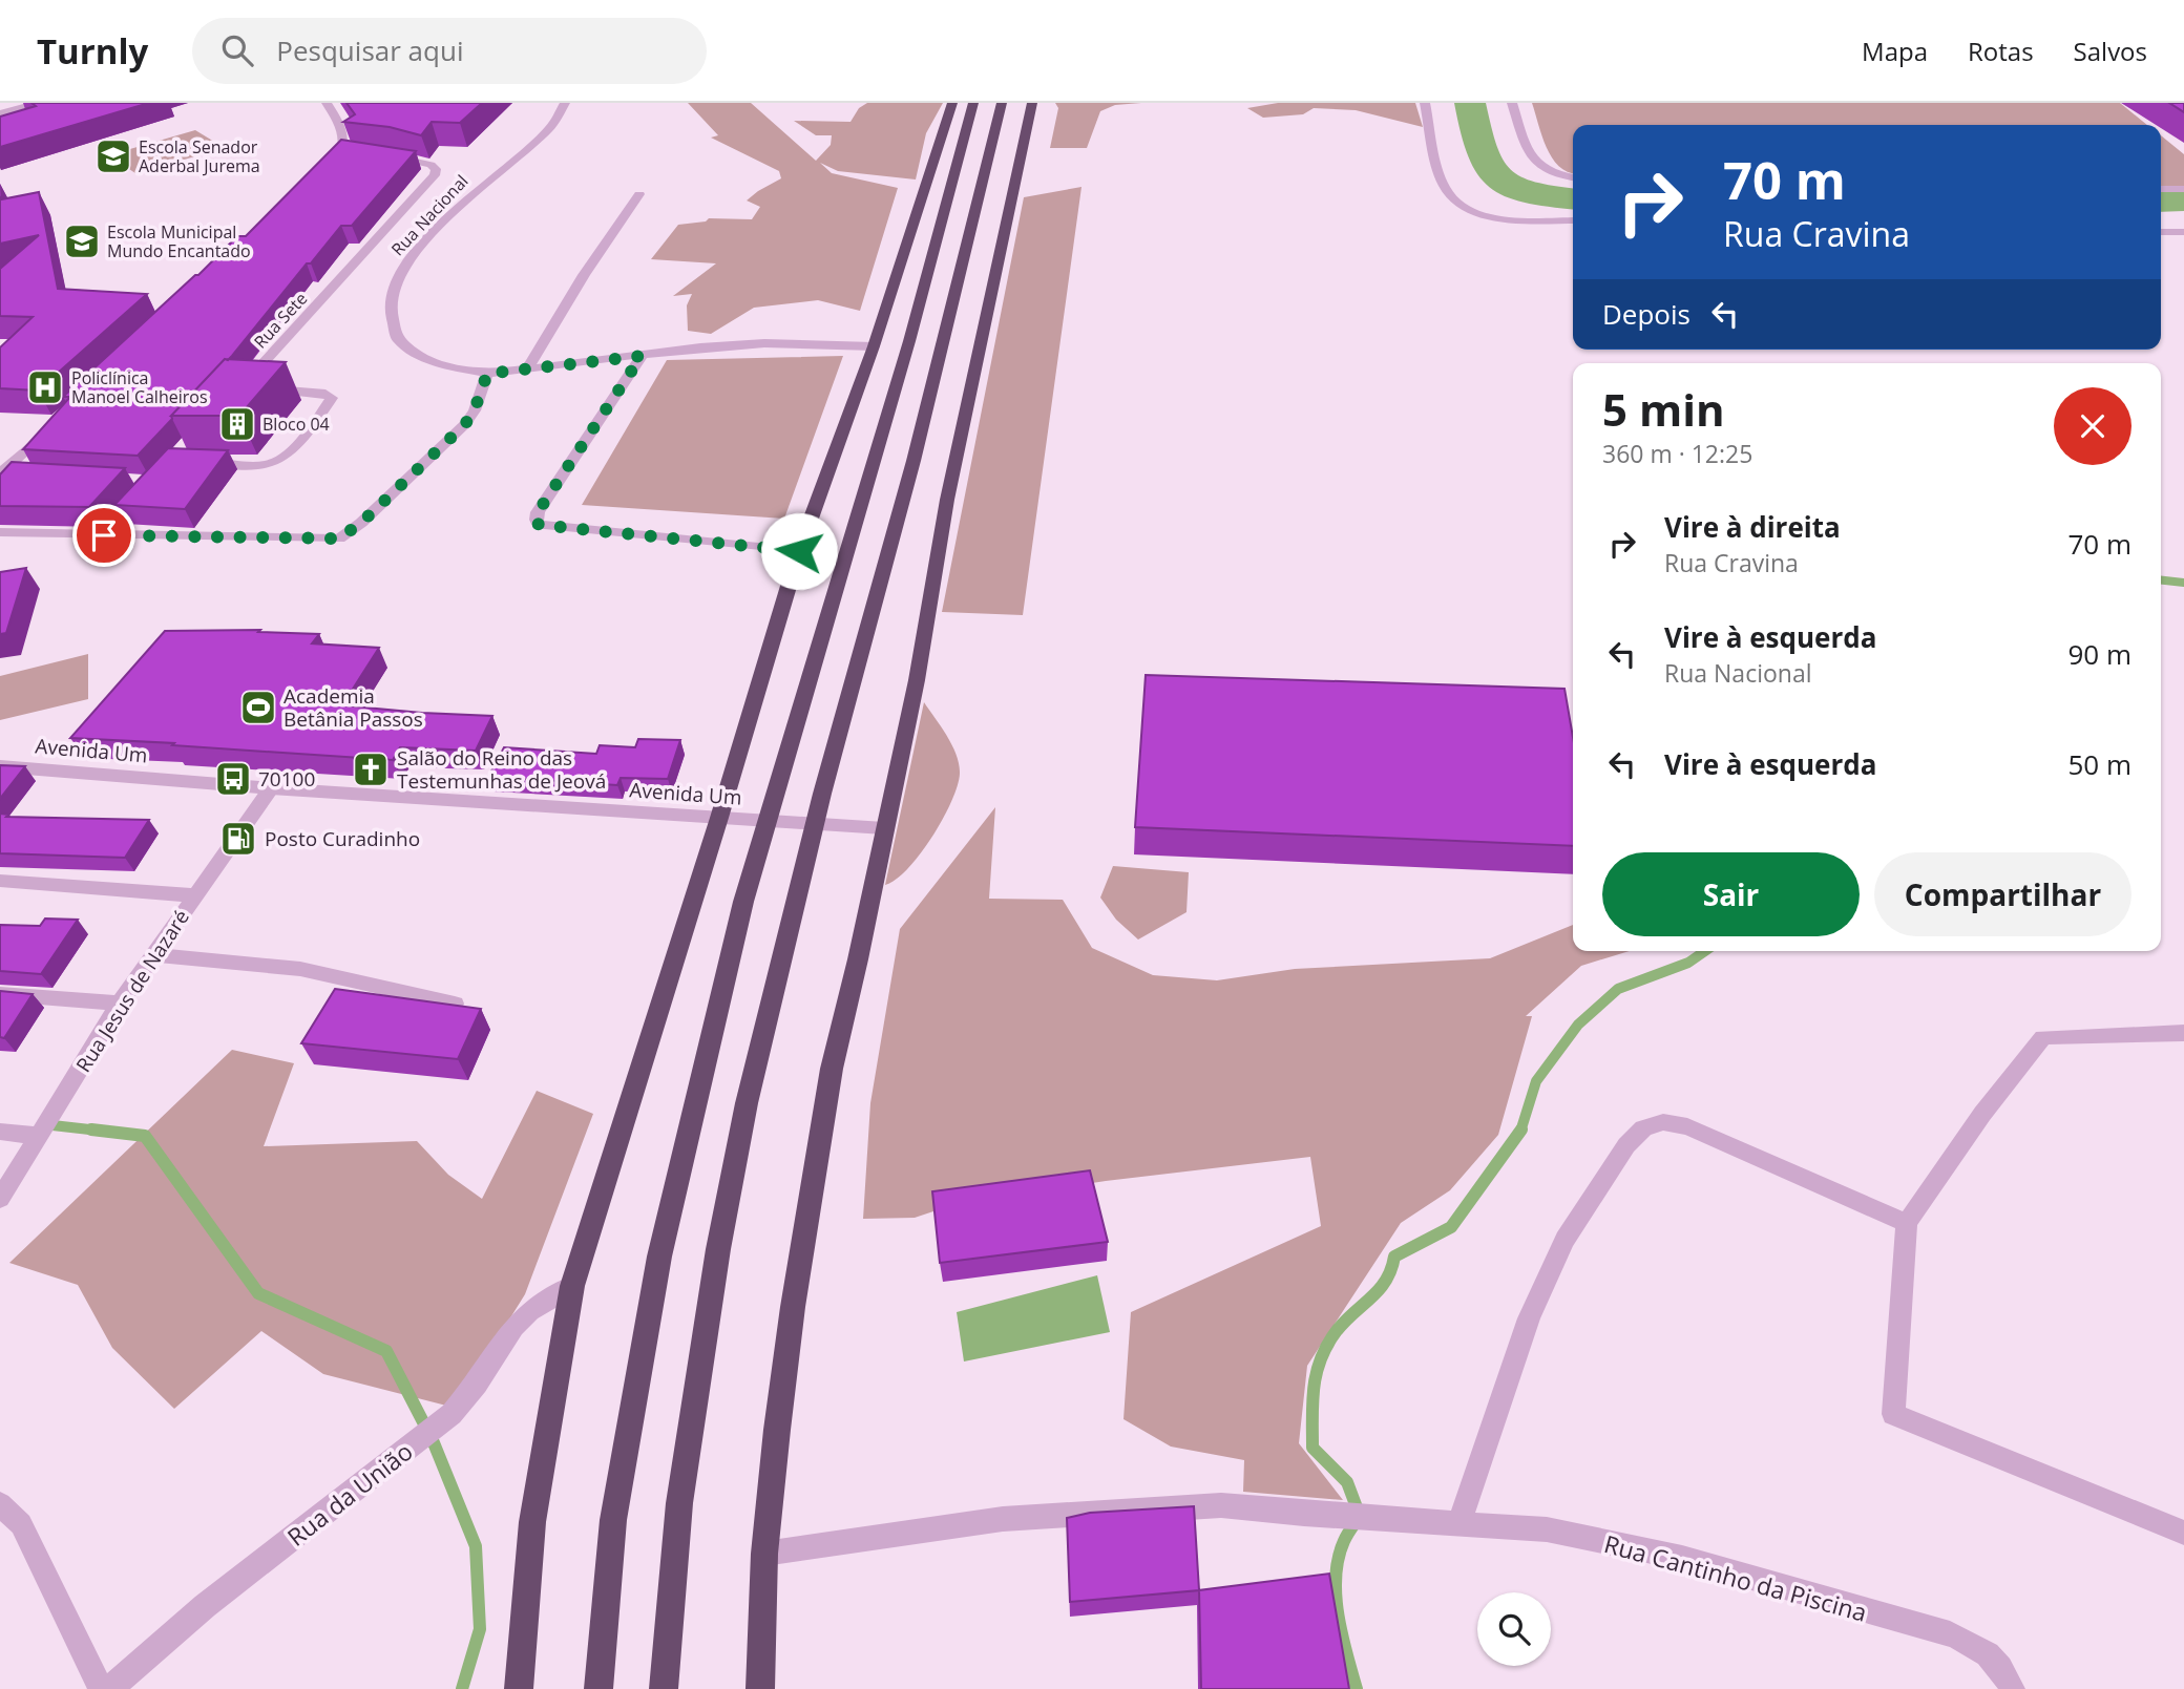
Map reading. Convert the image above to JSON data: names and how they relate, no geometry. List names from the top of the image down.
{
  "streets": {
    "street": [
      "Rua Nacional",
      "Rua Sete",
      "Avenida Um",
      "Rua Jesus de Nazaré",
      "Rua da União",
      "Rua Cantinho da Piscina"
    ]
  },
  "crossings": [
    ["Avenida Um", "Rua Jesus de Nazaré"]
  ],
  "places": {
    "school or university": ["Escola Senador Aderbal Jurema", "Escola Municipal Mundo Encantado"],
    "hospital": ["Policlínica Manoel Calheiros"],
    "building": ["Bloco 04"],
    "sports": ["Academia Betânia Passos"],
    "church": ["Salão do Reino das Testemunhas de Jeová"],
    "bus stop": ["70100"],
    "fuel station": ["Posto Curadinho"]
  },
  "page": {
    "header": "Turnly",
    "search": "Pesquisar aqui",
    "nav": ["Mapa", "Rotas", "Salvos"],
    "turn": ["70 m", "Rua Cravina"],
    "then": "Depois",
    "heading": ["5 min", "360 m · 12:25"],
    "list": [
      {
        "name": "Vire à direita",
        "note": "Rua Cravina",
        "value": "70 m"
      },
      {
        "name": "Vire à esquerda",
        "note": "Rua Nacional",
        "value": "90 m"
      },
      {
        "name": "Vire à esquerda",
        "value": "50 m"
      }
    ],
    "buttons": ["Sair", "Compartilhar"]
  }
}
